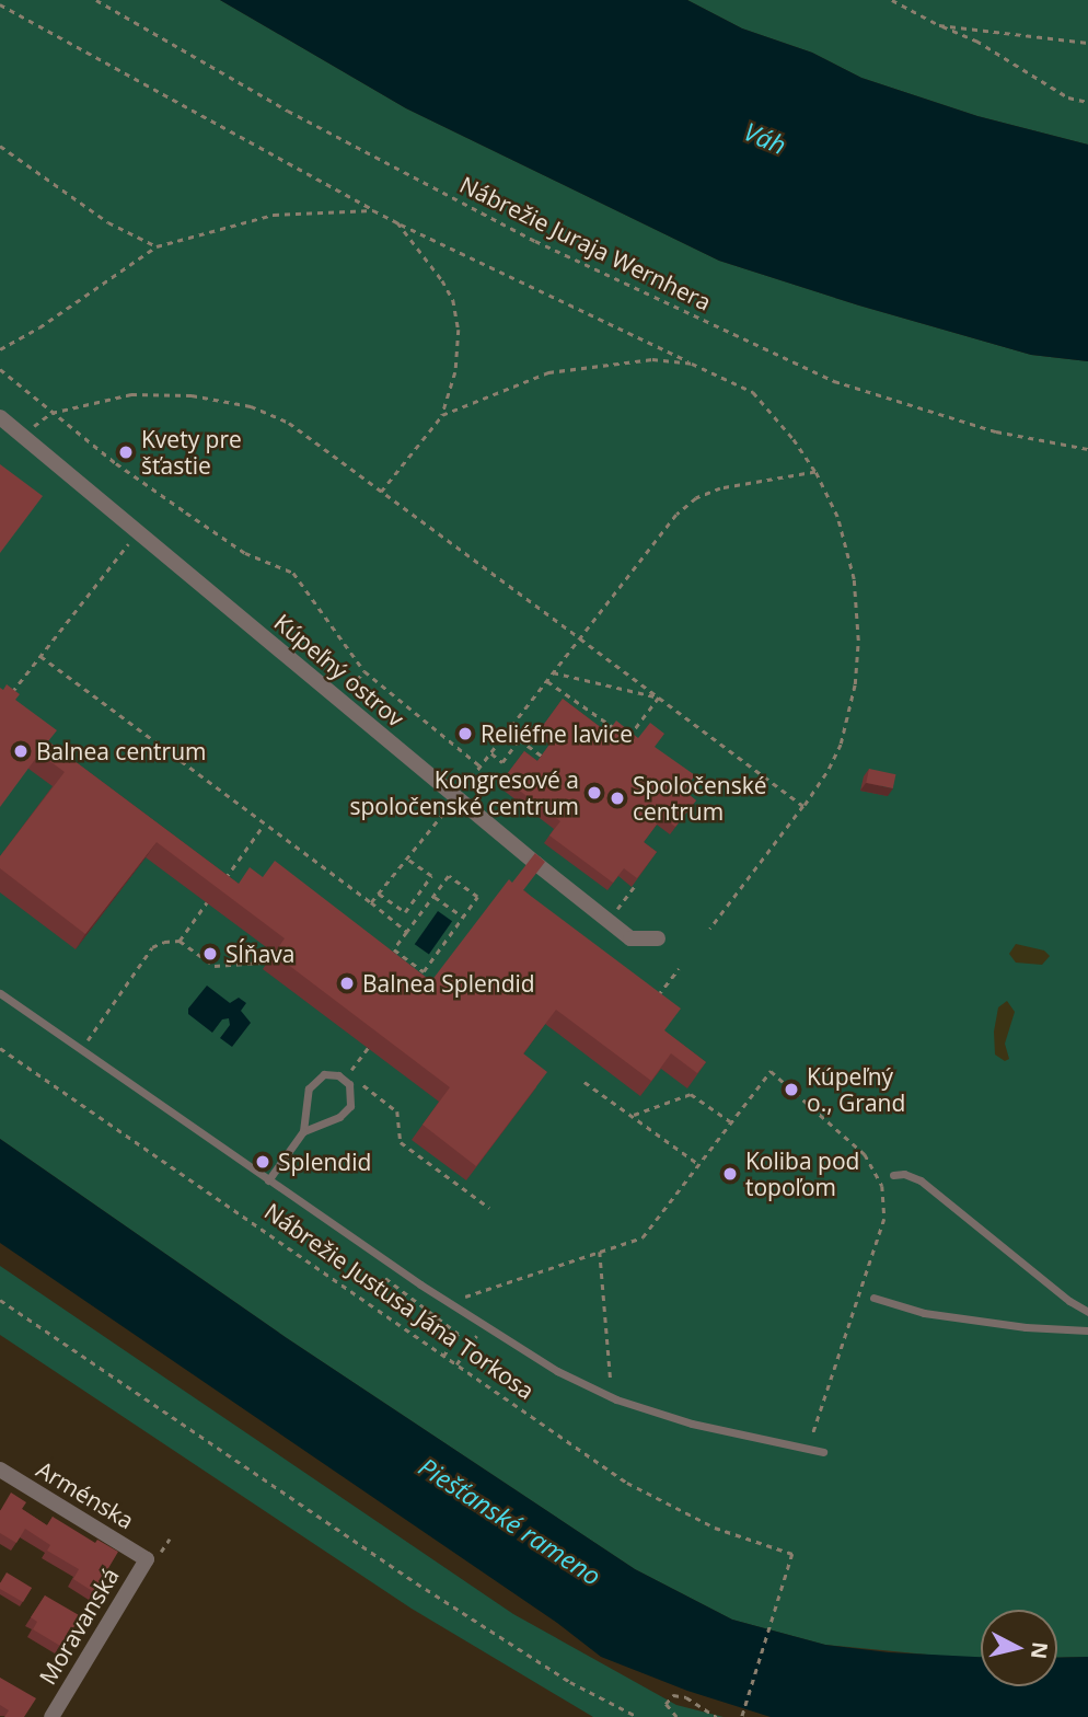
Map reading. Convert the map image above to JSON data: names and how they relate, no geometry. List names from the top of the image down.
{
  "streets": {
    "street": ["Kúpeľný ostrov", "Arménska", "Moravanská"],
    "path": ["Nábrežie Juraja Wernhera", "Nábrežie Justusa Jána Torkosa"]
  },
  "crossings": [
    ["Arménska", "Moravanská"]
  ],
  "water": ["Váh", "Piešťanské rameno"],
  "places": [
    "Kvety pre šťastie",
    "Reliéfne lavice",
    "Balnea centrum",
    "Kongresové a spoločenské centrum",
    "Spoločenské centrum",
    "Sĺňava",
    "Balnea Splendid",
    "Kúpeľný o., Grand",
    "Splendid",
    "Koliba pod topoľom"
  ],
  "north": "right"
}
